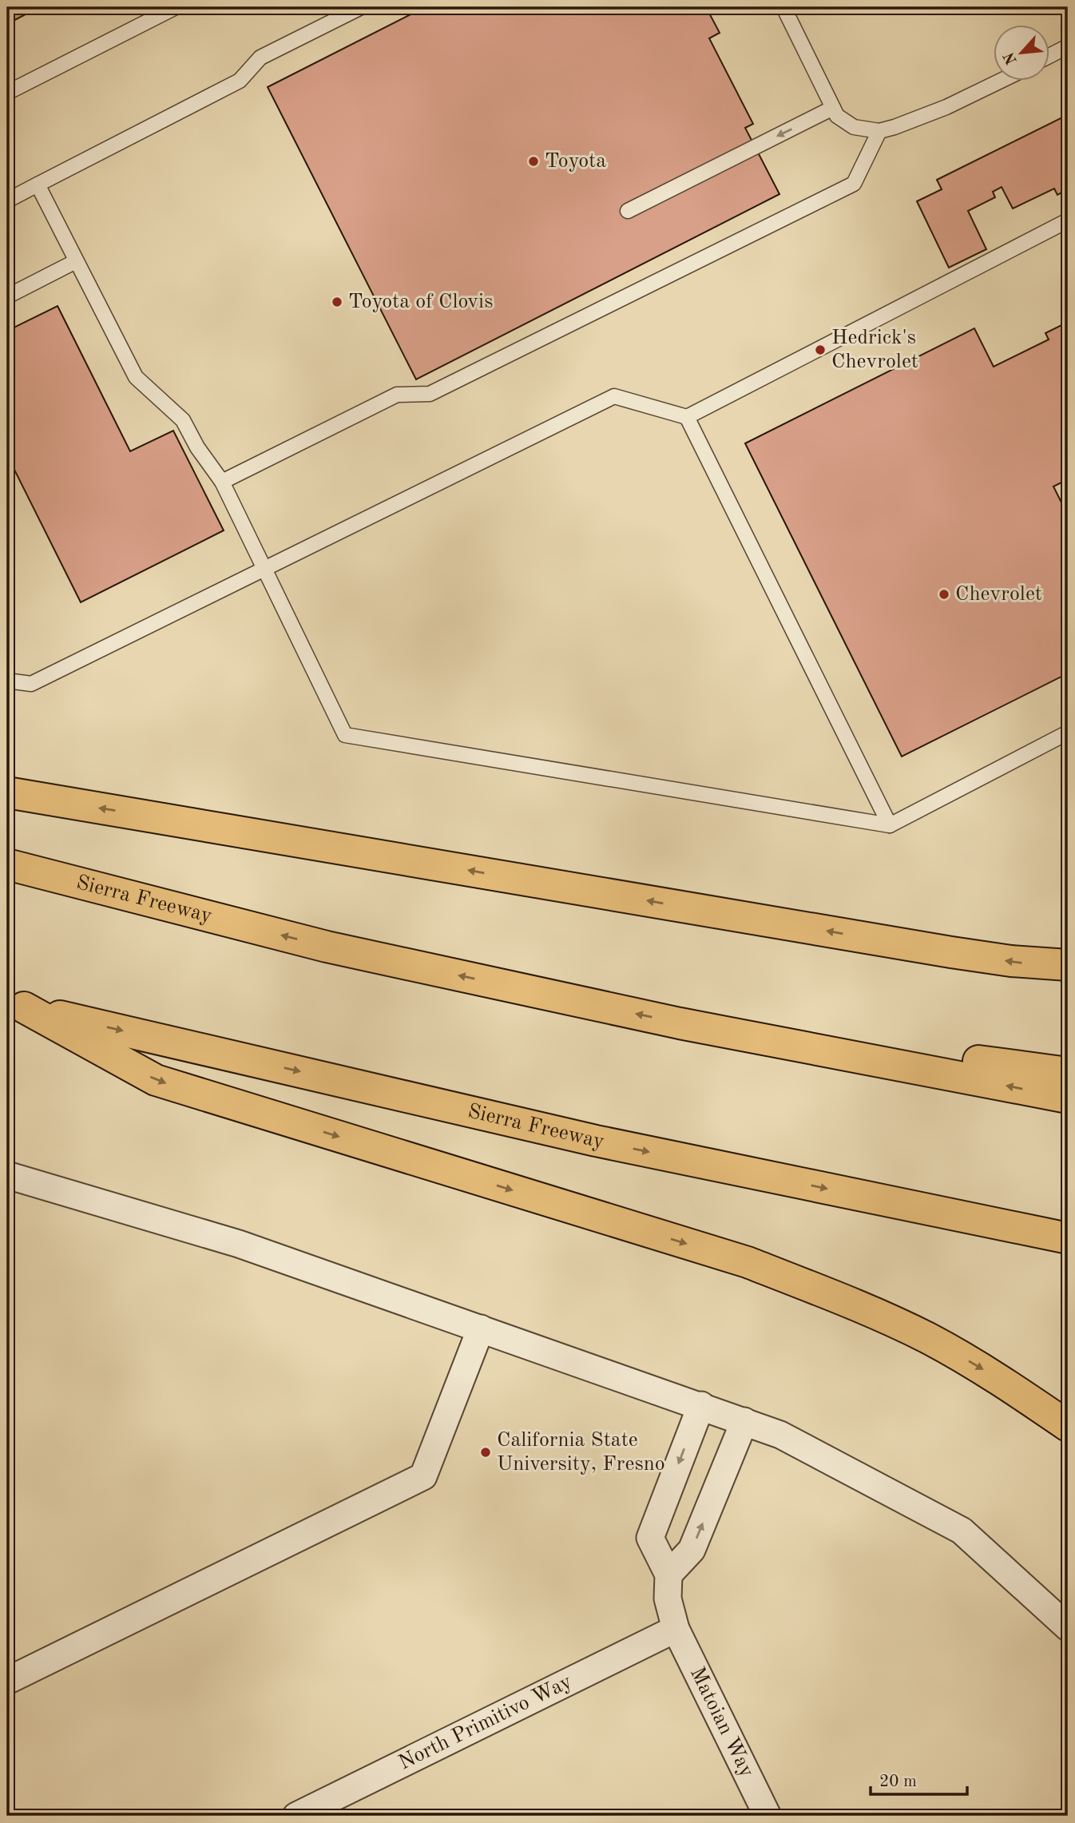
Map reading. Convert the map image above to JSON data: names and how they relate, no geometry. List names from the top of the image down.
{
  "streets": {
    "highway": ["Sierra Freeway"],
    "street": ["North Primitivo Way", "Matoian Way"]
  },
  "crossings": [
    ["North Primitivo Way", "Matoian Way"]
  ],
  "places": [
    "Toyota",
    "Toyota of Clovis",
    "Hedrick's Chevrolet",
    "Chevrolet",
    "California State University, Fresno"
  ],
  "scale_bar": "20 m",
  "north": "bottom left"
}
